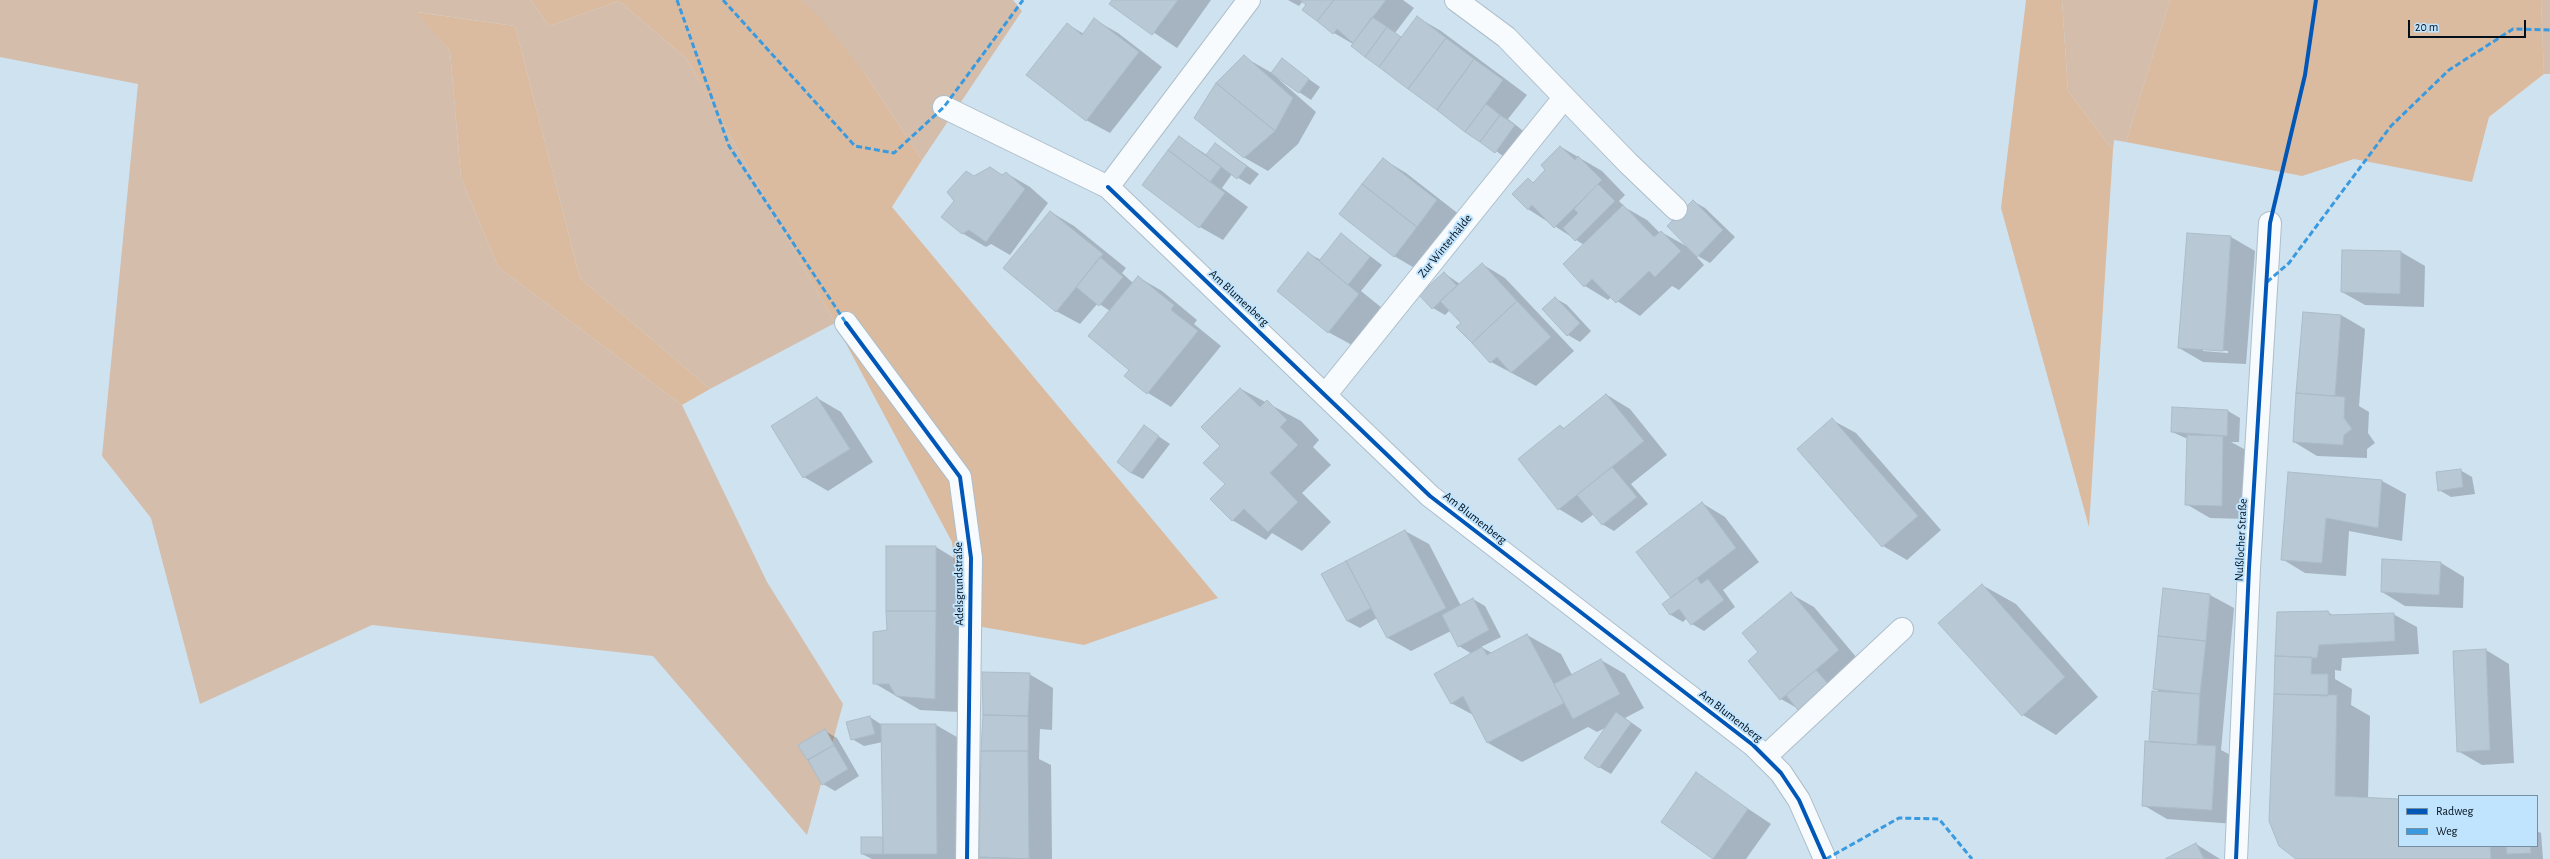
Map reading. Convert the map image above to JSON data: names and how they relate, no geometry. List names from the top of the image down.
{
  "streets": {
    "street": [
      "Zur Winterhälde",
      "Am Blumenberg",
      "Nußlocher Straße",
      "Adelsgrundstraße"
    ]
  },
  "crossings": [
    ["Zur Winterhälde", "Am Blumenberg"]
  ],
  "legend": ["Radweg", "Weg"],
  "scale_bar": "20 m"
}
